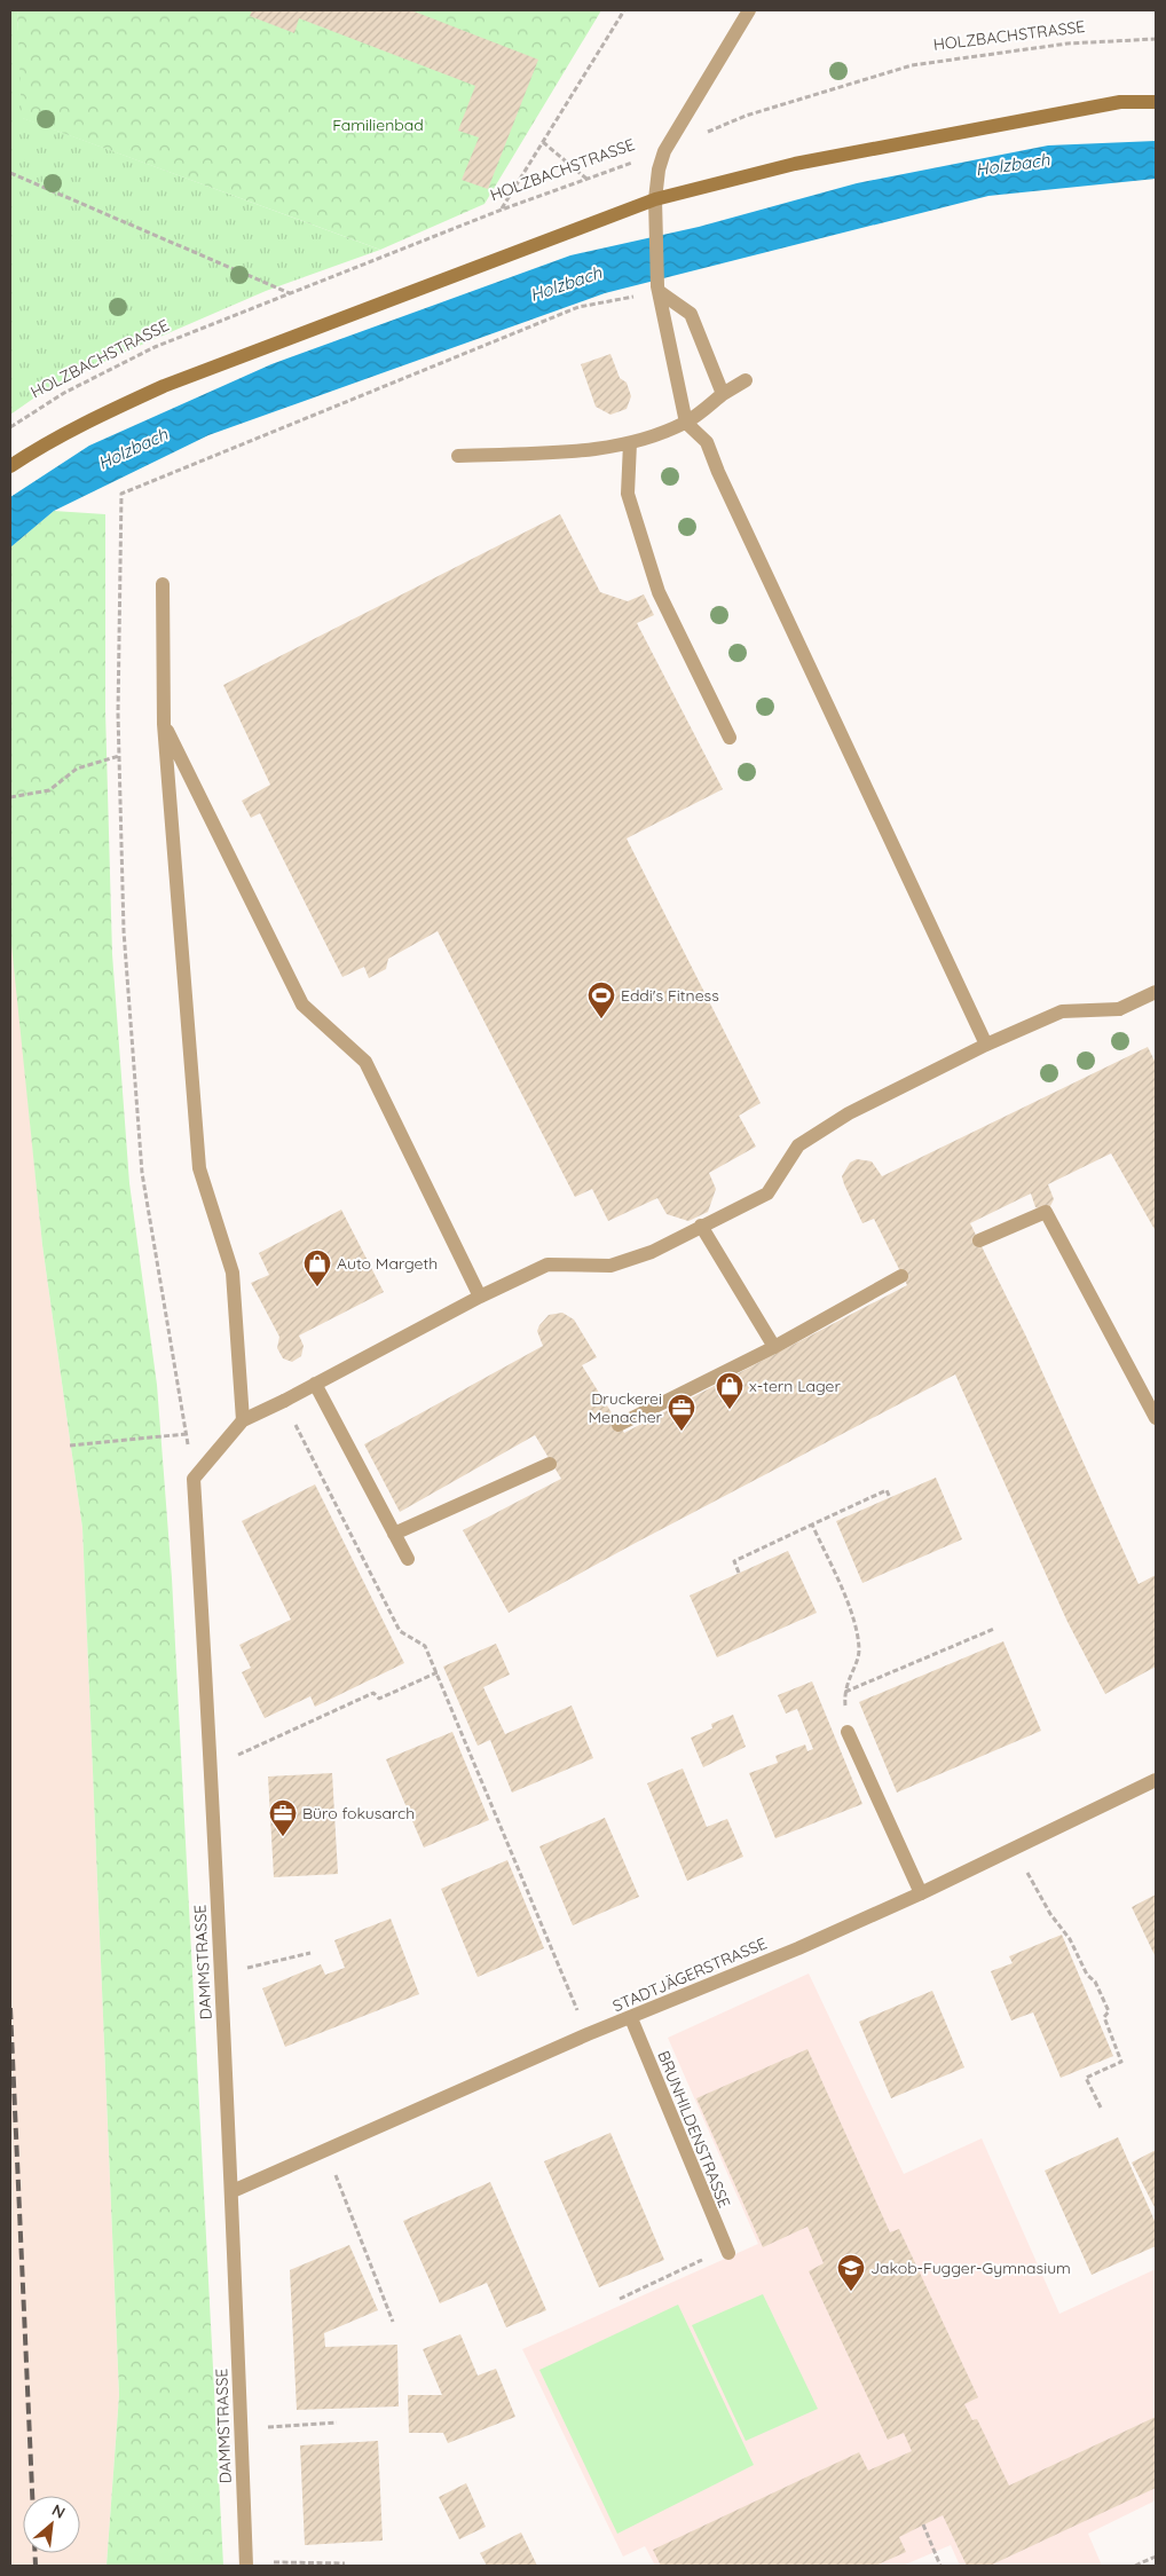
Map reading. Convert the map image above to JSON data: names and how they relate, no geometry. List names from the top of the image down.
{
  "streets": {
    "street": ["DAMMSTRASSE", "STADTJÄGERSTRASSE", "BRUNHILDENSTRASSE"],
    "path": ["HOLZBACHSTRASSE"]
  },
  "crossings": [
    ["DAMMSTRASSE", "STADTJÄGERSTRASSE"],
    ["STADTJÄGERSTRASSE", "BRUNHILDENSTRASSE"]
  ],
  "water": ["Holzbach"],
  "parks": ["Familienbad"],
  "places": {
    "sports": ["Eddi's Fitness"],
    "shop": ["Auto Margeth", "x-tern Lager"],
    "office": ["Druckerei Menacher", "Büro fokusarch"],
    "school or university": ["Jakob-Fugger-Gymnasium"]
  },
  "north": "top right"
}
